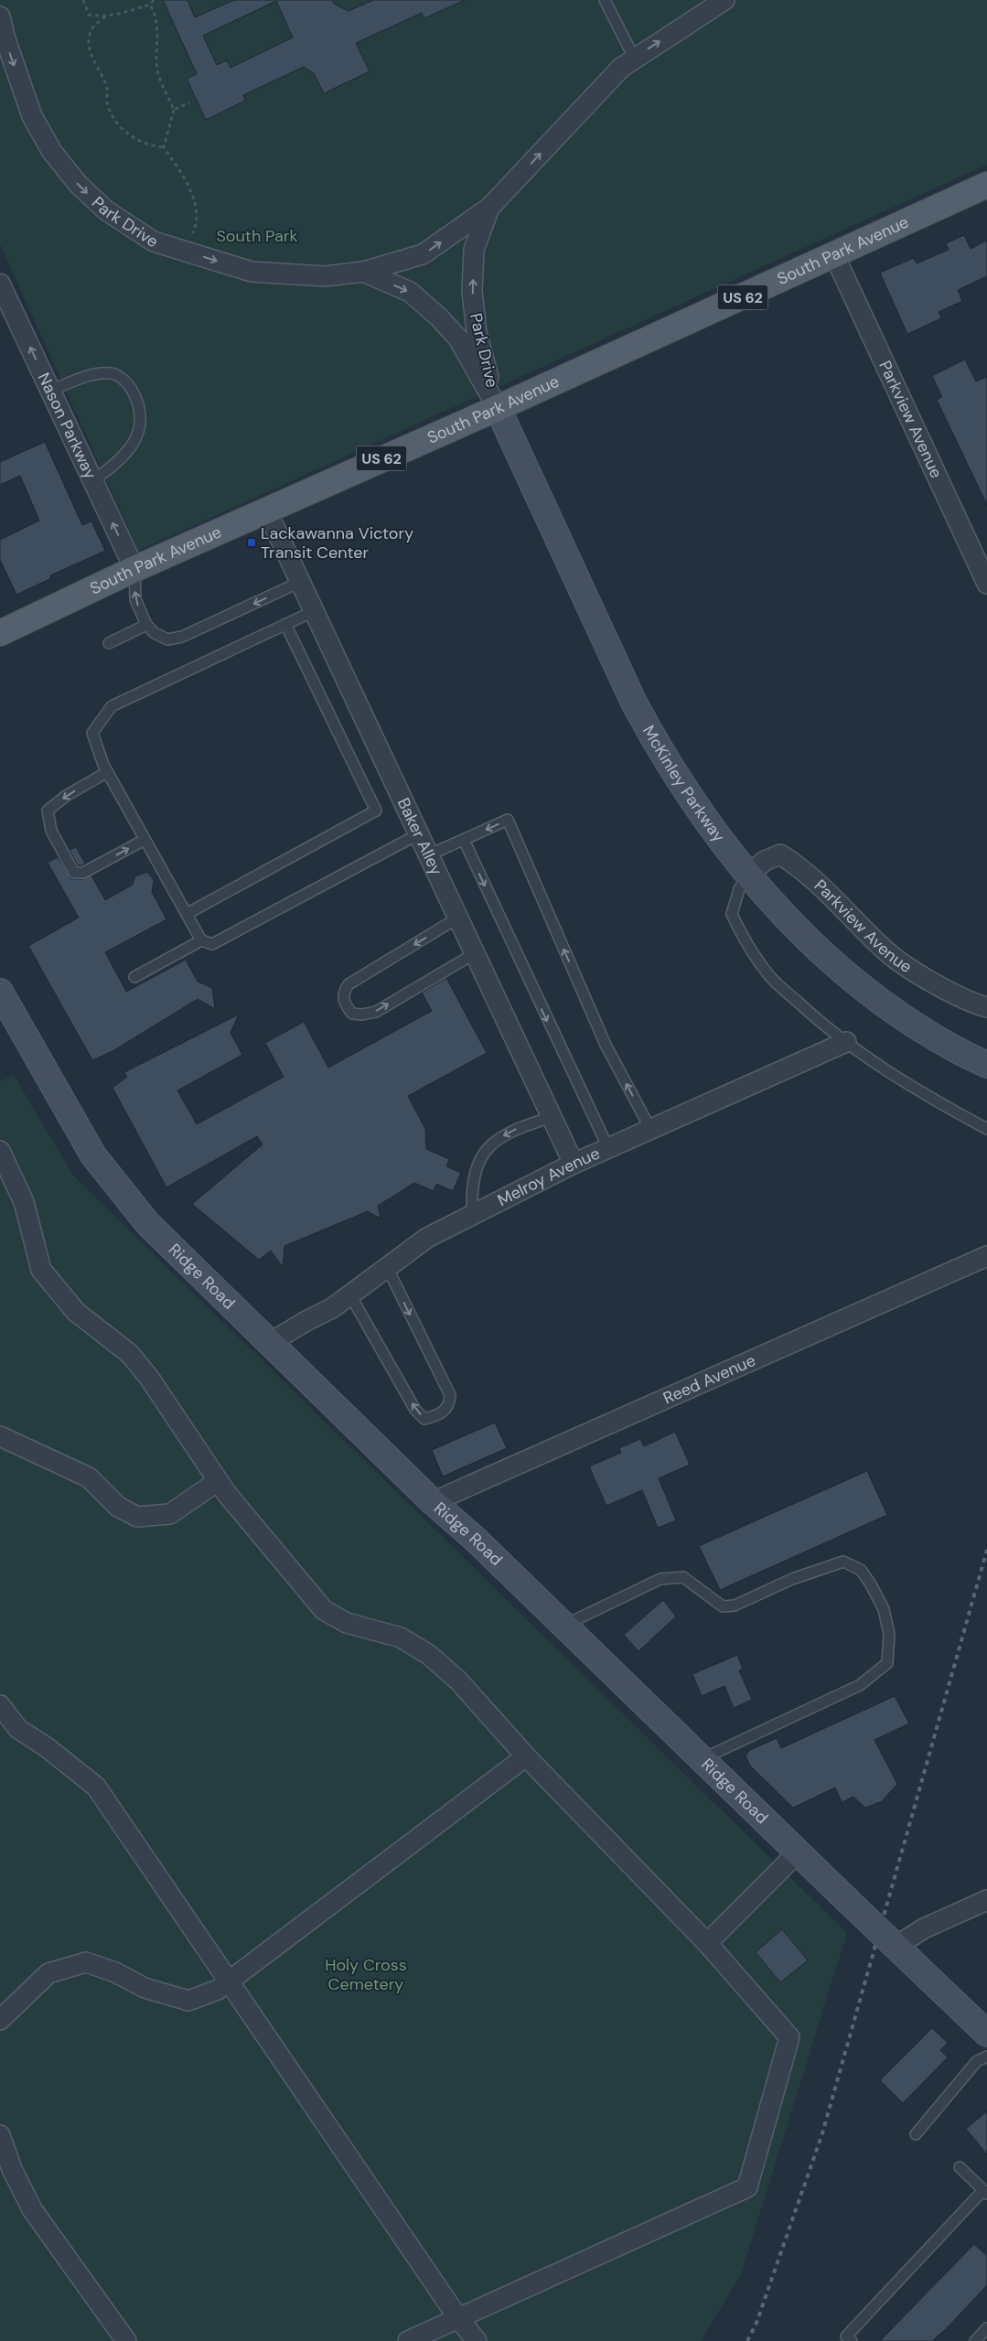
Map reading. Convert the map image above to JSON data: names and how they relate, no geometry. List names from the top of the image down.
{
  "streets": {
    "main road": [
      "South Park Avenue",
      "US 62",
      "McKinley Parkway",
      "Ridge Road"
    ],
    "street": [
      "Park Drive",
      "Parkview Avenue",
      "Nason Parkway",
      "Baker Alley",
      "Melroy Avenue",
      "Reed Avenue"
    ]
  },
  "crossings": [
    ["Park Drive", "South Park Avenue"],
    ["Park Drive", "McKinley Parkway"],
    ["South Park Avenue", "Parkview Avenue"],
    ["South Park Avenue", "Nason Parkway"],
    ["South Park Avenue", "McKinley Parkway"],
    ["South Park Avenue", "Baker Alley"],
    ["Parkview Avenue", "McKinley Parkway"],
    ["Baker Alley", "Melroy Avenue"],
    ["Melroy Avenue", "Ridge Road"],
    ["Ridge Road", "Reed Avenue"]
  ],
  "one_way": ["Nason Parkway"],
  "parks": ["South Park", "Holy Cross Cemetery"],
  "places": {
    "transit": ["Lackawanna Victory Transit Center"]
  }
}
